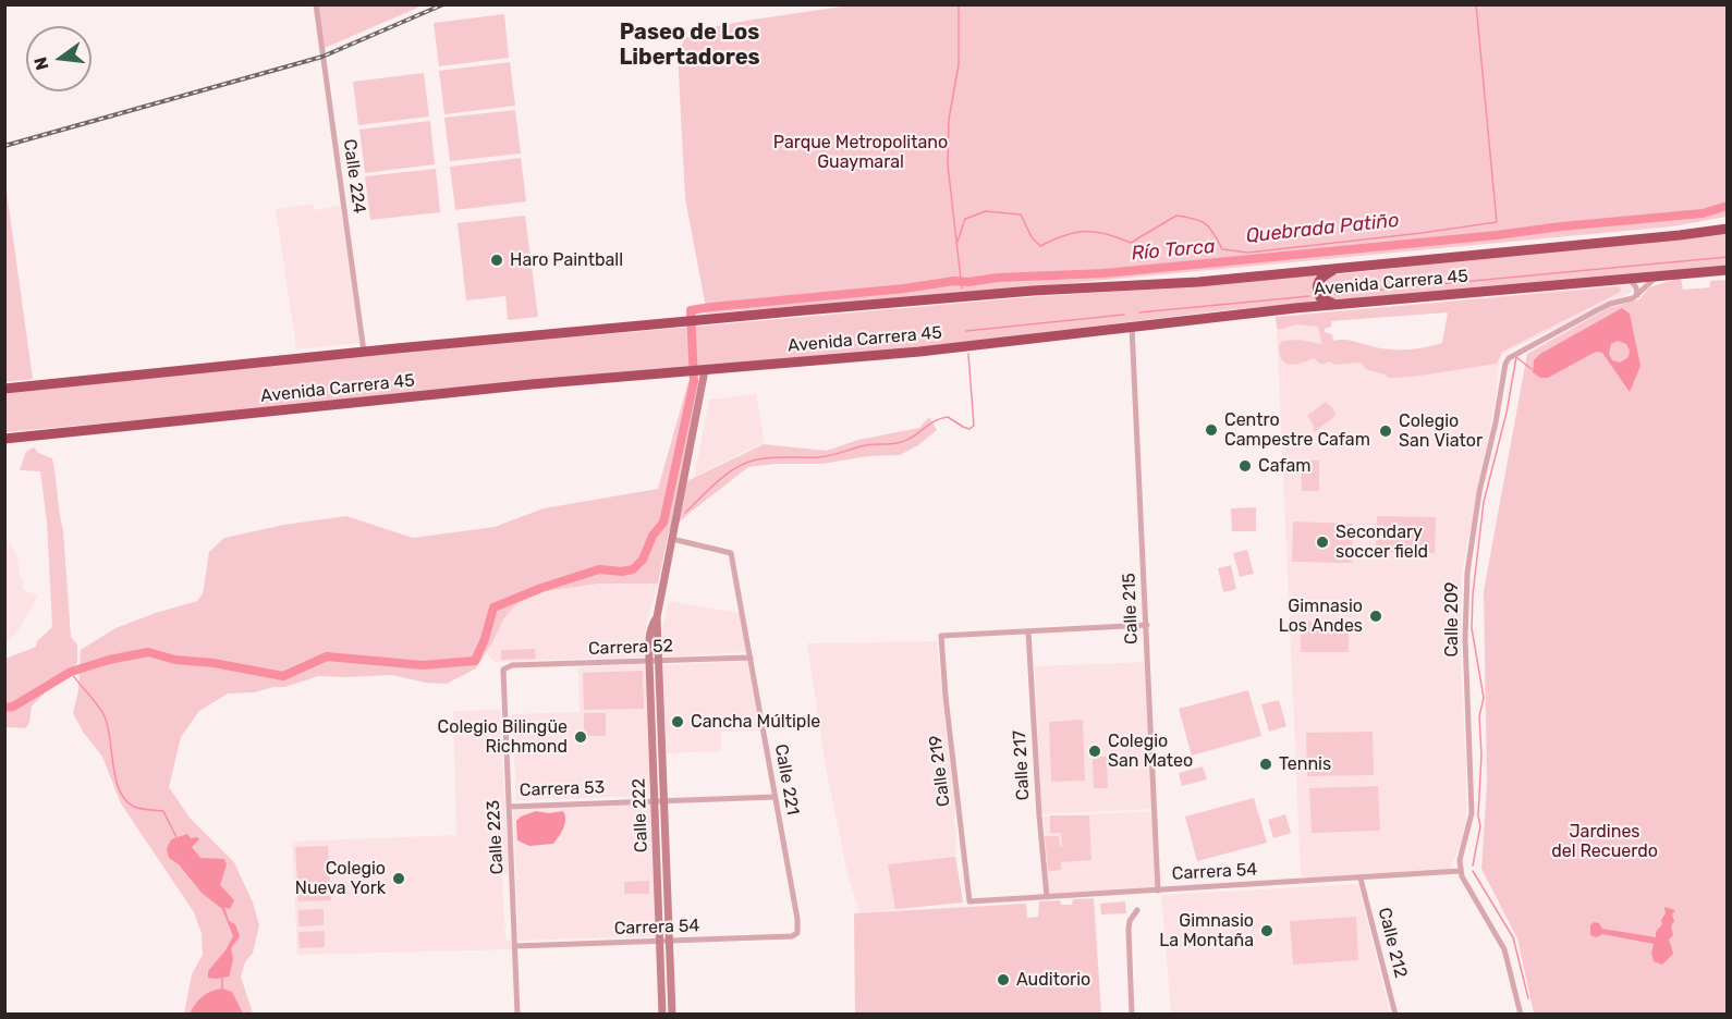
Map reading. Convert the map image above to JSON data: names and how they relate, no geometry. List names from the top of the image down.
{
  "streets": {
    "highway": ["Avenida Carrera 45"],
    "street": [
      "Calle 224",
      "Calle 215",
      "Calle 209",
      "Carrera 52",
      "Calle 217",
      "Calle 219",
      "Calle 221",
      "Carrera 53",
      "Calle 222",
      "Calle 223",
      "Carrera 54",
      "Calle 212"
    ]
  },
  "crossings": [
    ["Calle 224", "Avenida Carrera 45"],
    ["Avenida Carrera 45", "Calle 215"],
    ["Avenida Carrera 45", "Calle 209"],
    ["Avenida Carrera 45", "Calle 222"],
    ["Calle 215", "Carrera 54"],
    ["Calle 209", "Carrera 54"],
    ["Carrera 52", "Calle 221"],
    ["Carrera 52", "Calle 222"],
    ["Carrera 52", "Calle 223"],
    ["Calle 217", "Calle 219"],
    ["Calle 217", "Carrera 54"],
    ["Calle 219", "Carrera 54"],
    ["Calle 221", "Carrera 53"],
    ["Calle 221", "Calle 222"],
    ["Calle 221", "Carrera 54"],
    ["Carrera 53", "Calle 222"],
    ["Carrera 53", "Calle 223"],
    ["Calle 222", "Carrera 54"],
    ["Calle 223", "Carrera 54"],
    ["Carrera 54", "Calle 212"]
  ],
  "districts": ["Paseo de Los Libertadores"],
  "water": ["Quebrada Patiño", "Río Torca"],
  "parks": ["Parque Metropolitano Guaymaral", "Jardines del Recuerdo"],
  "places": [
    "Haro Paintball",
    "Centro Campestre Cafam",
    "Colegio San Viator",
    "Cafam",
    "Secondary soccer field",
    "Gimnasio Los Andes",
    "Cancha Múltiple",
    "Colegio Bilingüe Richmond",
    "Colegio San Mateo",
    "Tennis",
    "Colegio Nueva York",
    "Gimnasio La Montaña",
    "Auditorio"
  ],
  "north": "left"
}
